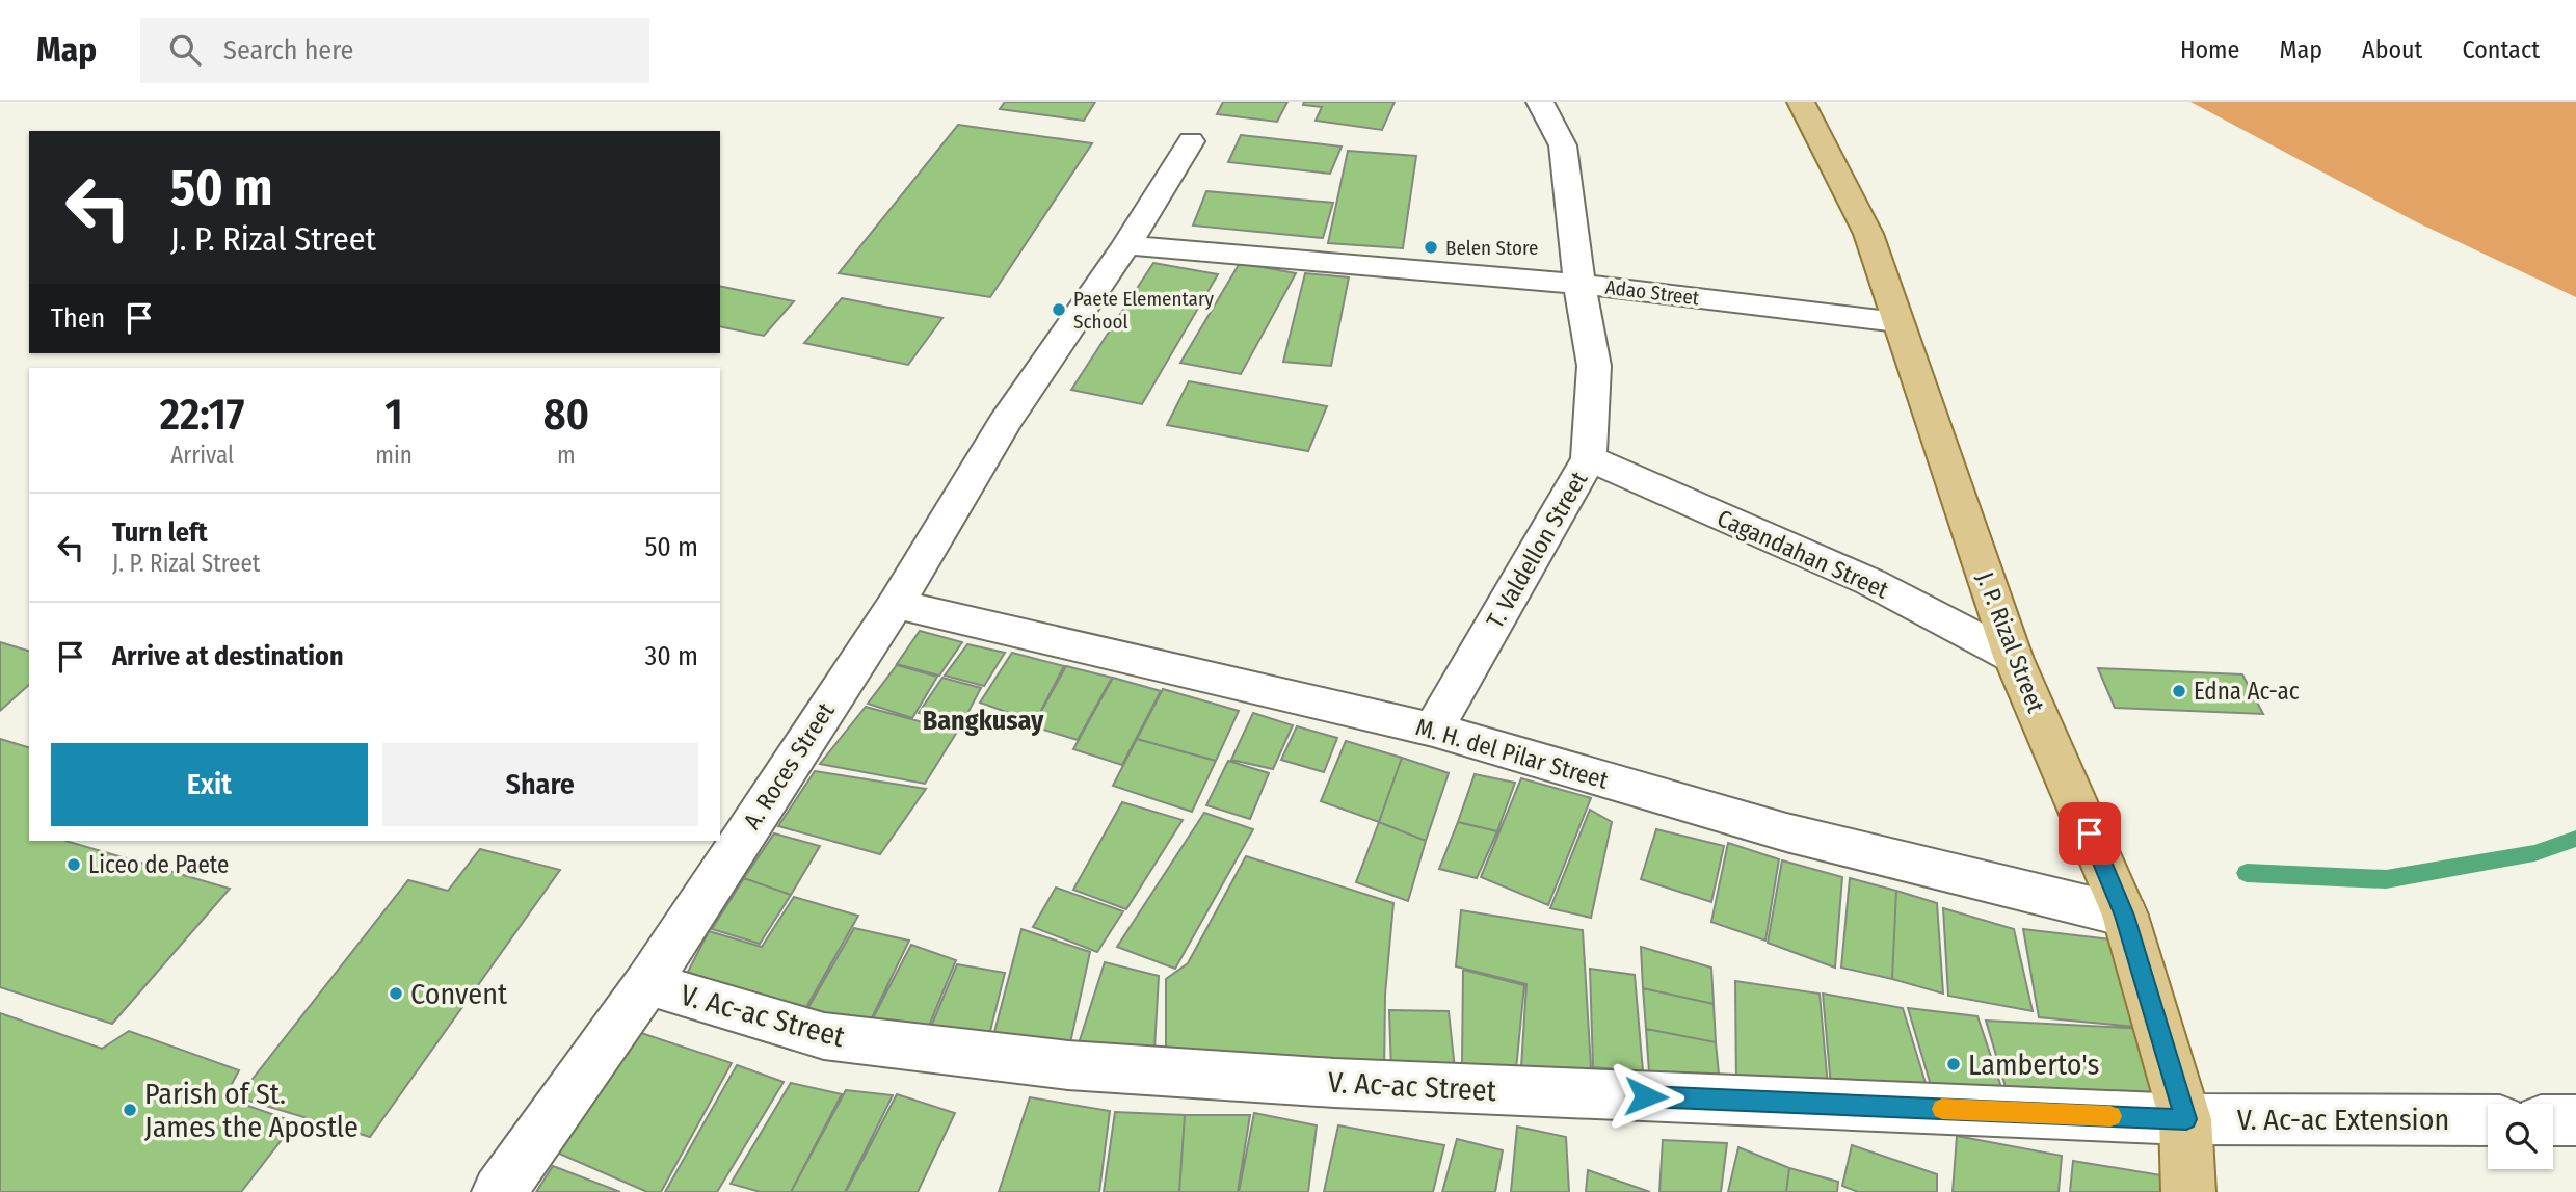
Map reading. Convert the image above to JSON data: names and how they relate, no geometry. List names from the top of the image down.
{
  "streets": {
    "main road": ["J. P. Rizal Street"],
    "street": [
      "Adao Street",
      "T. Valdellon Street",
      "Cagandahan Street",
      "M. H. del Pilar Street",
      "A. Roces Street",
      "V. Ac-ac Street",
      "V. Ac-ac Extension"
    ]
  },
  "crossings": [
    ["Adao Street", "T. Valdellon Street"],
    ["Adao Street", "J. P. Rizal Street"],
    ["Adao Street", "A. Roces Street"],
    ["T. Valdellon Street", "Cagandahan Street"],
    ["T. Valdellon Street", "M. H. del Pilar Street"],
    ["Cagandahan Street", "J. P. Rizal Street"],
    ["J. P. Rizal Street", "M. H. del Pilar Street"],
    ["J. P. Rizal Street", "V. Ac-ac Street"],
    ["J. P. Rizal Street", "V. Ac-ac Extension"],
    ["M. H. del Pilar Street", "A. Roces Street"],
    ["A. Roces Street", "V. Ac-ac Street"],
    ["V. Ac-ac Street", "V. Ac-ac Extension"]
  ],
  "districts": ["Bangkusay"],
  "places": [
    "Belen Store",
    "Paete Elementary School",
    "Edna Ac-ac",
    "Liceo de Paete",
    "Convent",
    "Lamberto's",
    "Parish of St. James the Apostle"
  ],
  "page": {
    "header": "Map",
    "search": "Search here",
    "nav": [
      "Home",
      "Map",
      "About",
      "Contact"
    ],
    "turn": ["50 m", "J. P. Rizal Street"],
    "then": "Then",
    "eta": [
      "22:17",
      "Arrival",
      "1",
      "min",
      "80",
      "m"
    ],
    "list": [
      {
        "name": "Turn left",
        "note": "J. P. Rizal Street",
        "value": "50 m"
      },
      {
        "name": "Arrive at destination",
        "value": "30 m"
      }
    ],
    "buttons": ["Exit", "Share"]
  }
}
